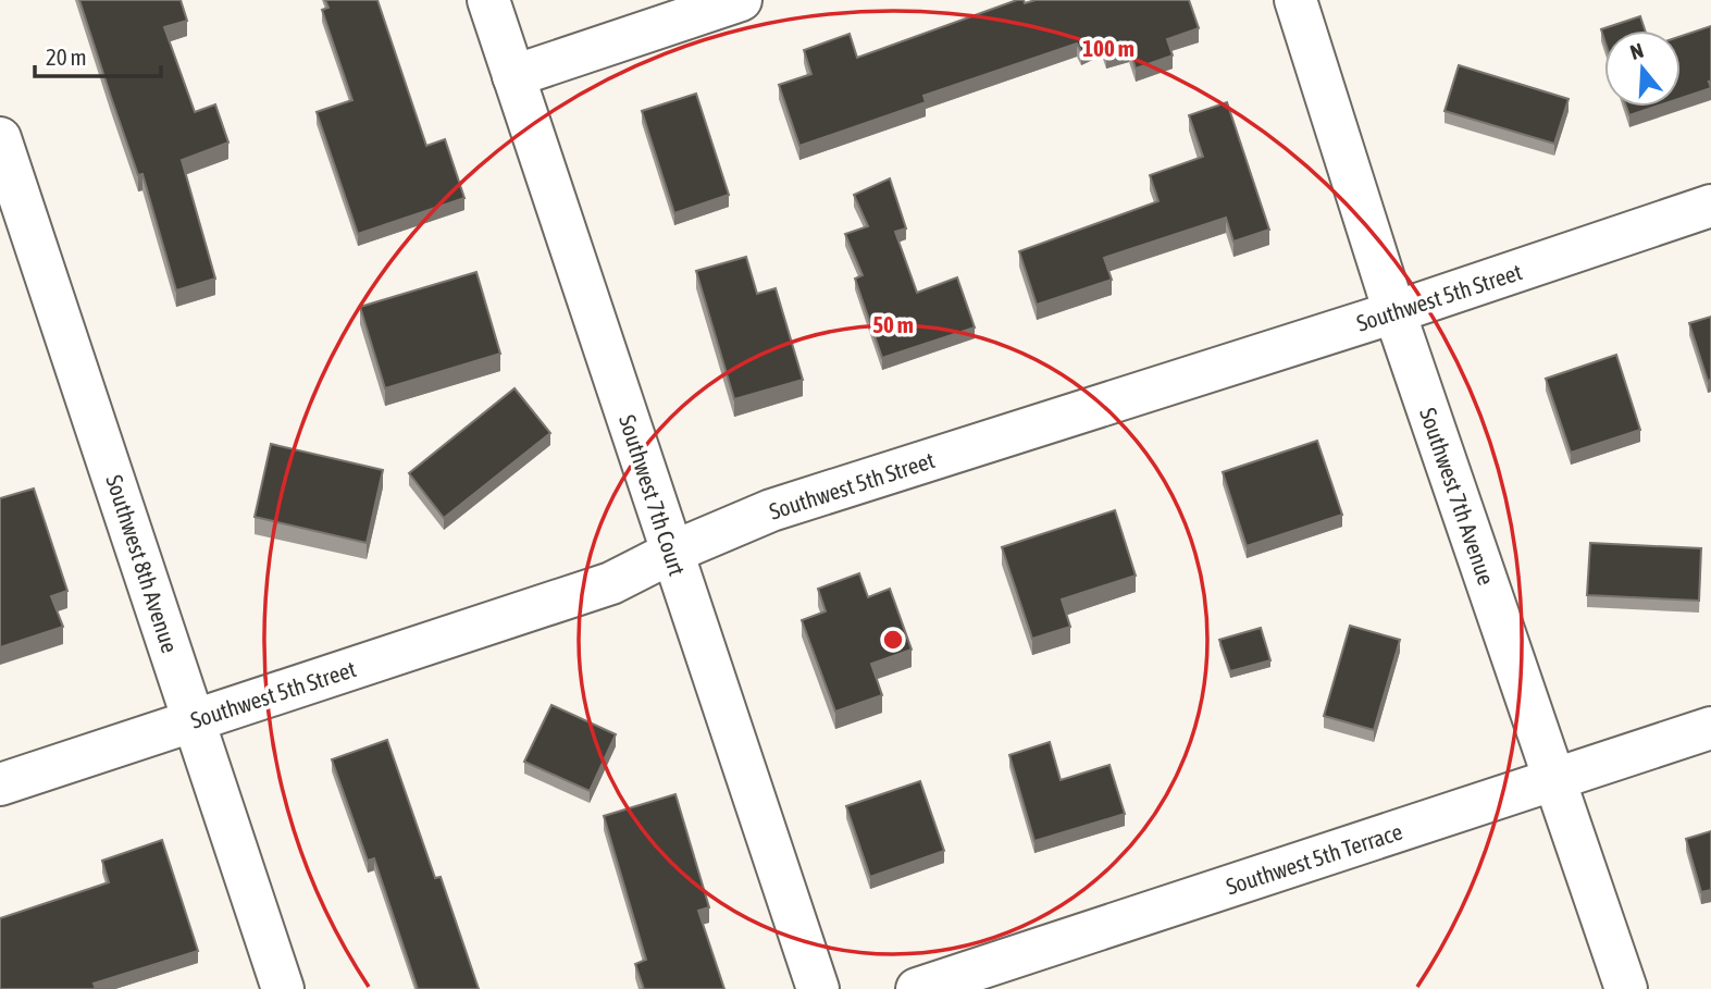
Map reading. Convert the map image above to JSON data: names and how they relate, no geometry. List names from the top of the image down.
{
  "streets": {
    "street": [
      "Southwest 5th Street",
      "Southwest 7th Court",
      "Southwest 7th Avenue",
      "Southwest 8th Avenue",
      "Southwest 5th Terrace"
    ]
  },
  "crossings": [
    ["Southwest 5th Street", "Southwest 7th Court"],
    ["Southwest 5th Street", "Southwest 7th Avenue"],
    ["Southwest 5th Street", "Southwest 8th Avenue"],
    ["Southwest 7th Avenue", "Southwest 5th Terrace"]
  ],
  "scale_bar": "20 m",
  "north": "top",
  "rings": ["100 m", "50 m"]
}
